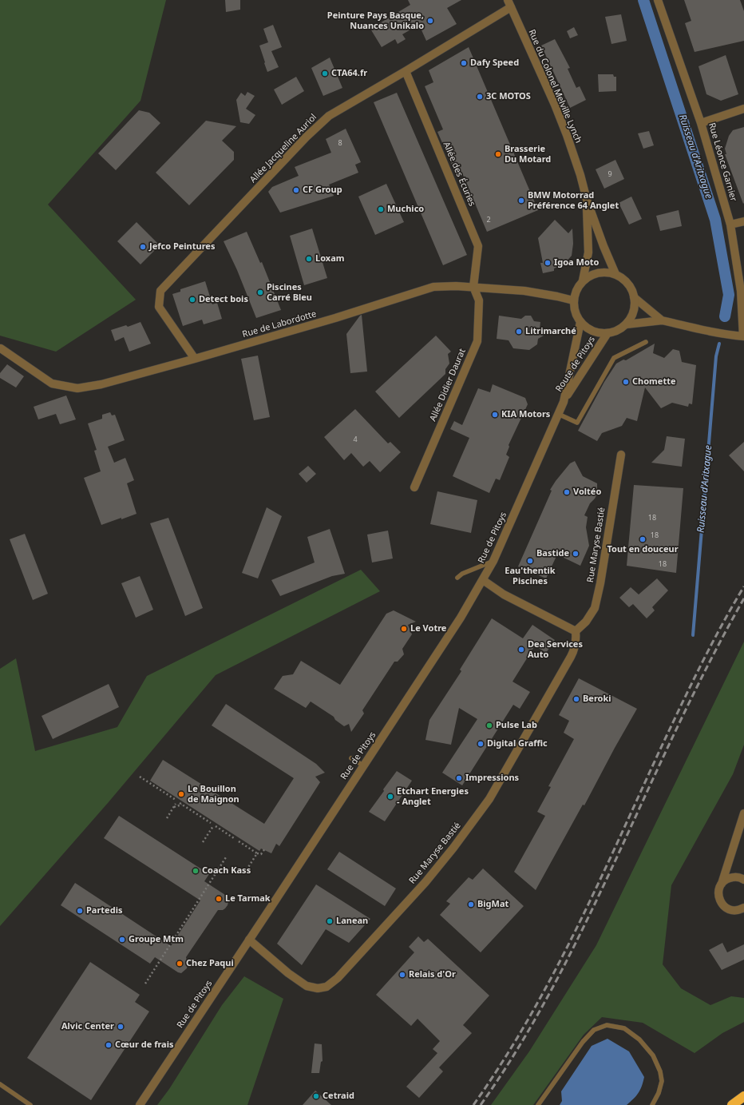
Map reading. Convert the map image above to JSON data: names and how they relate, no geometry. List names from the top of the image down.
{
  "streets": {
    "street": [
      "Rue du Colonel Melville Lynch",
      "Allée Jacqueline Auriol",
      "Rue Léonce Garnier",
      "Allée des Écuries",
      "Rue de Labordotte",
      "Route de Pitoys",
      "Allée Didier Daurat",
      "Rue de Pitoys",
      "Rue Maryse Bastié"
    ]
  },
  "crossings": [
    ["Rue du Colonel Melville Lynch", "Allée Jacqueline Auriol"],
    ["Rue du Colonel Melville Lynch", "Rue de Labordotte"],
    ["Rue du Colonel Melville Lynch", "Route de Pitoys"],
    ["Allée Jacqueline Auriol", "Allée des Écuries"],
    ["Allée Jacqueline Auriol", "Rue de Labordotte"],
    ["Allée des Écuries", "Rue de Labordotte"],
    ["Allée des Écuries", "Allée Didier Daurat"],
    ["Rue de Labordotte", "Route de Pitoys"],
    ["Rue de Labordotte", "Allée Didier Daurat"],
    ["Route de Pitoys", "Rue de Pitoys"],
    ["Rue de Pitoys", "Rue Maryse Bastié"]
  ],
  "water": ["Ruisseau d'Aritxague"],
  "places": [
    "Peinture Pays Basque, Nuances Unikalo",
    "Dafy Speed",
    "CTA64.fr",
    "3C MOTOS",
    "Brasserie Du Motard",
    "CF Group",
    "BMW Motorrad Préférence 64 Anglet",
    "Muchico",
    "Jefco Peintures",
    "Loxam",
    "Igoa Moto",
    "Piscines Carré Bleu",
    "Detect bois",
    "Litrimarché",
    "Chomette",
    "KIA Motors",
    "Voltéo",
    "Tout en douceur",
    "Bastide",
    "Eau'thentik Piscines",
    "Le Votre",
    "Dea Services Auto",
    "Beroki",
    "Pulse Lab",
    "Digital Graffic",
    "Impressions",
    "Le Bouillon de Maignon",
    "Etchart Energies - Anglet",
    "Coach Kass",
    "Le Tarmak",
    "BigMat",
    "Partedis",
    "Lanean",
    "Groupe Mtm",
    "Chez Paqui",
    "Relais d'Or",
    "Alvic Center",
    "Cœur de frais",
    "Cetraid"
  ],
  "house_numbers": [
    "8",
    "9",
    "2",
    "4",
    "18",
    "18",
    "18"
  ]
}
